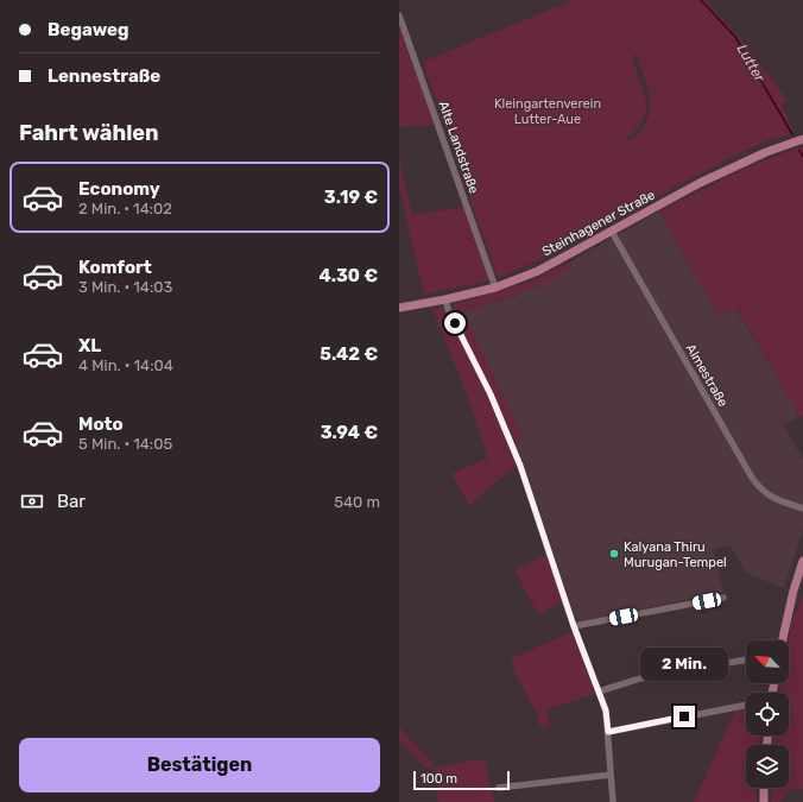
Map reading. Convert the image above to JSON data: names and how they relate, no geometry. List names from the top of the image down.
{
  "streets": {
    "main road": ["Steinhagener Straße"],
    "street": ["Alte Landstraße", "Almestraße"]
  },
  "crossings": [
    ["Alte Landstraße", "Steinhagener Straße"],
    ["Steinhagener Straße", "Almestraße"]
  ],
  "water": ["Lutter"],
  "parks": ["Kleingartenverein Lutter-Aue"],
  "places": ["Kalyana Thiru Murugan-Tempel"],
  "scale_bar": "100 m",
  "north": "top left",
  "page": {
    "banner": ["Begaweg", "Lennestraße"],
    "heading": "Fahrt wählen",
    "list": [
      {
        "name": "Economy",
        "note": "2 Min. · 14:02",
        "value": "3.19 €"
      },
      {
        "name": "Komfort",
        "note": "3 Min. · 14:03",
        "value": "4.30 €"
      },
      {
        "name": "XL",
        "note": "4 Min. · 14:04",
        "value": "5.42 €"
      },
      {
        "name": "Moto",
        "note": "5 Min. · 14:05",
        "value": "3.94 €"
      }
    ],
    "pay": ["Bar", "540 m"],
    "bubble": "2 Min.",
    "buttons": "Bestätigen",
    "scale": "100 m"
  }
}
